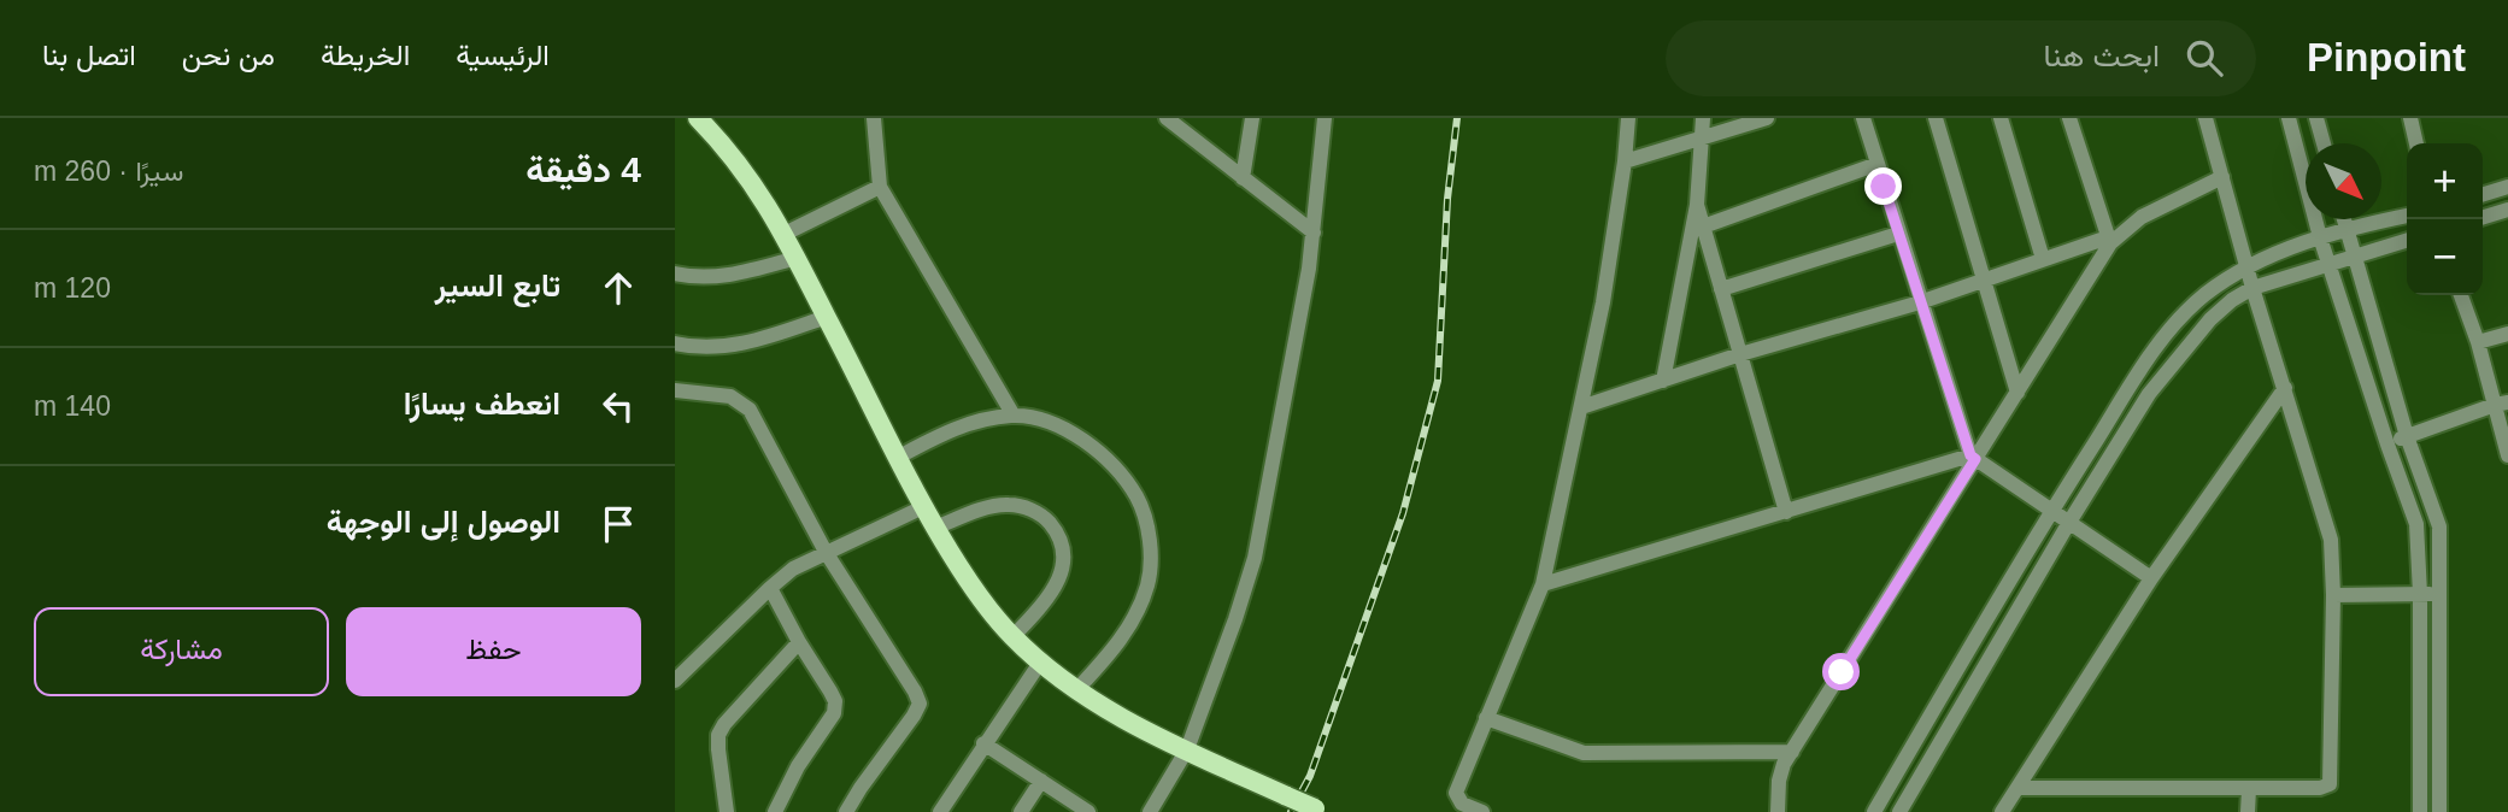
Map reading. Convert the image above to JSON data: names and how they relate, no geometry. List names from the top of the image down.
{
  "north": "bottom right",
  "page": {
    "header": "Pinpoint",
    "search": "ابحث هنا",
    "nav": [
      "الرئيسية",
      "الخريطة",
      "من نحن",
      "اتصل بنا"
    ],
    "heading": ["4 دقيقة", "سيرًا · 260 m"],
    "map_buttons": ["+", "−"],
    "list": [
      ["تابع السير", "120 m"],
      ["انعطف يسارًا", "140 m"],
      "الوصول إلى الوجهة"
    ],
    "buttons": ["حفظ", "مشاركة"]
  }
}
